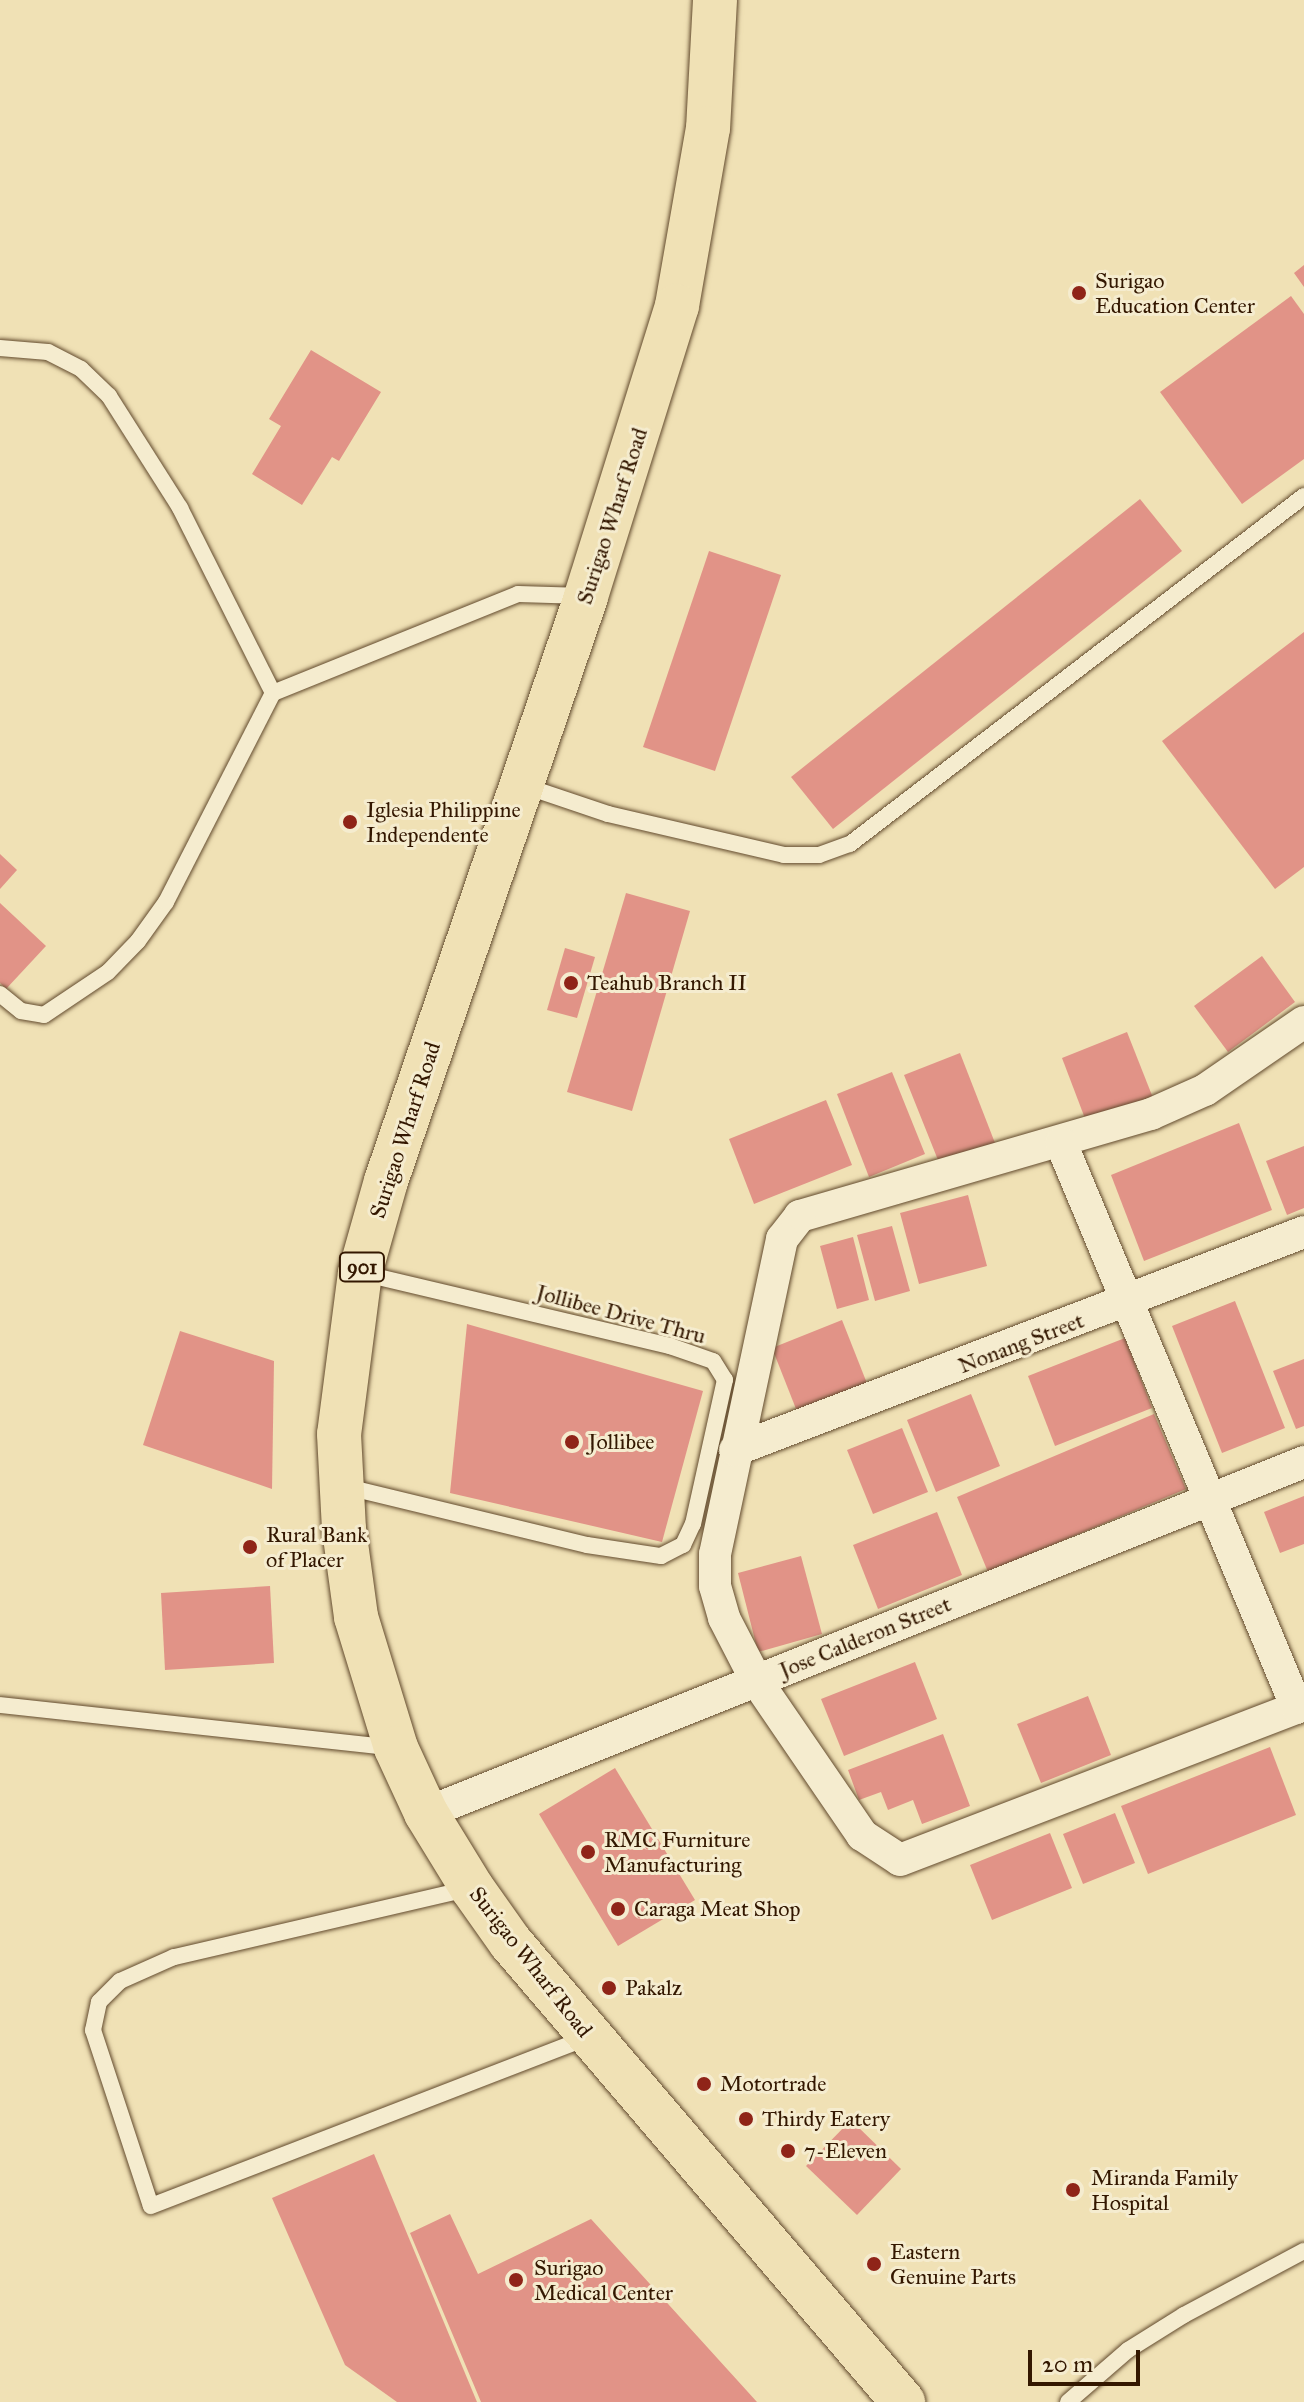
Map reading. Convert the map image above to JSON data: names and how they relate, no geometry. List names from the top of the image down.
{
  "streets": {
    "main road": ["Surigao Wharf Road", "901"],
    "street": ["Nonang Street", "Jose Calderon Street"],
    "lane": ["Jollibee Drive Thru"]
  },
  "crossings": [
    ["Surigao Wharf Road", "Jollibee Drive Thru"],
    ["Surigao Wharf Road", "Jose Calderon Street"]
  ],
  "places": [
    "Surigao Education Center",
    "Iglesia Philippine Independente",
    "Teahub Branch II",
    "Jollibee",
    "Rural Bank of Placer",
    "RMC Furniture Manufacturing",
    "Caraga Meat Shop",
    "Pakalz",
    "Motortrade",
    "Thirdy Eatery",
    "7-Eleven",
    "Miranda Family Hospital",
    "Eastern Genuine Parts",
    "Surigao Medical Center"
  ],
  "scale_bar": "20 m"
}
